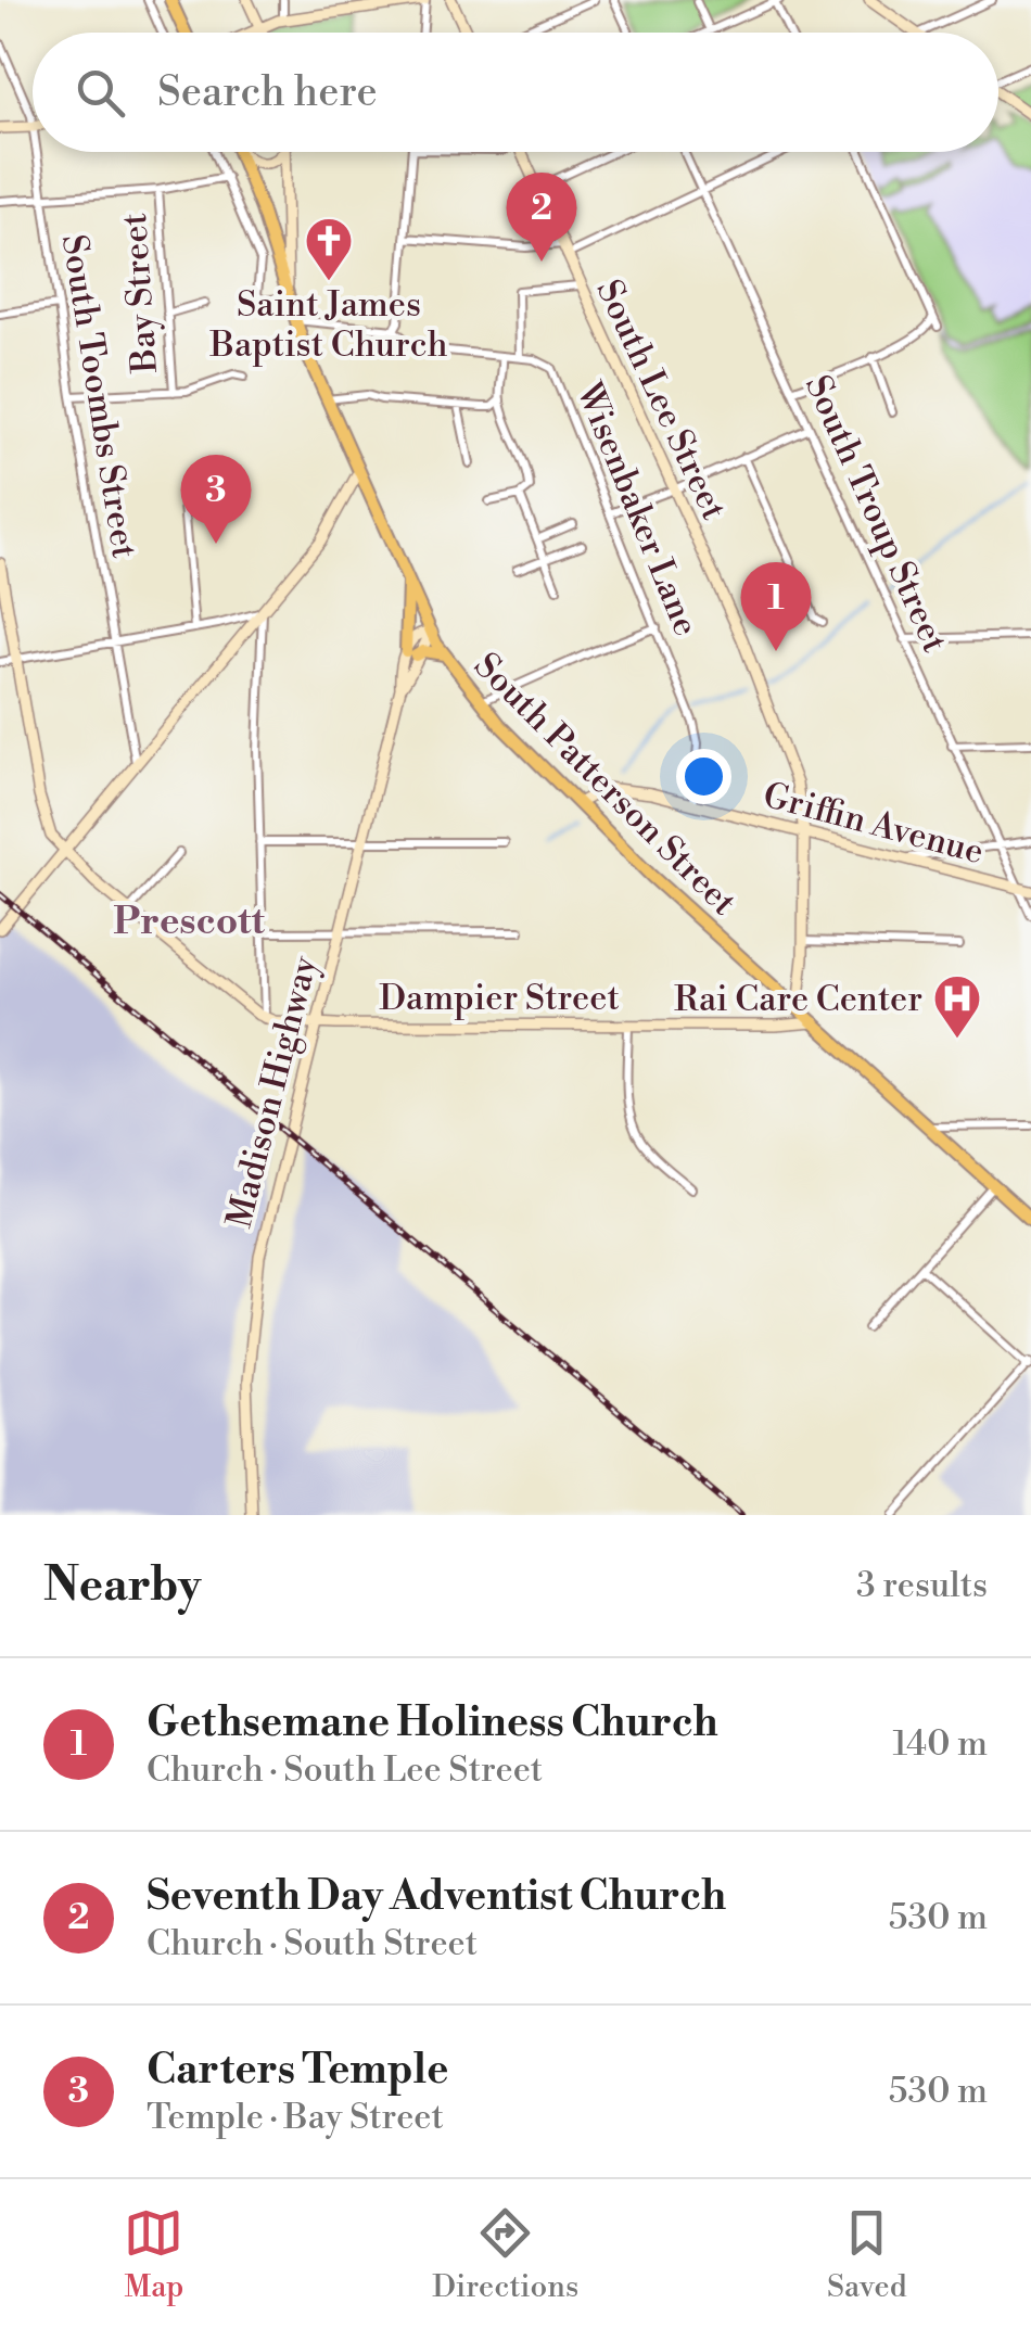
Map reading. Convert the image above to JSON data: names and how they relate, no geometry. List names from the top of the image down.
{
  "streets": {
    "main road": [
      "South Lee Street",
      "South Patterson Street",
      "Griffin Avenue",
      "Dampier Street",
      "Madison Highway"
    ],
    "street": [
      "Bay Street",
      "South Toombs Street",
      "Wisenbaker Lane",
      "South Troup Street"
    ]
  },
  "crossings": [
    ["South Lee Street", "South Patterson Street"],
    ["South Lee Street", "Griffin Avenue"],
    ["Wisenbaker Lane", "South Patterson Street"],
    ["Wisenbaker Lane", "Griffin Avenue"],
    ["South Troup Street", "Griffin Avenue"],
    ["South Patterson Street", "Griffin Avenue"],
    ["South Patterson Street", "Dampier Street"],
    ["Dampier Street", "Madison Highway"]
  ],
  "districts": ["Prescott"],
  "places": {
    "church": ["Saint James Baptist Church"],
    "hospital": ["Rai Care Center"]
  },
  "page": {
    "search": "Search here",
    "pins": ["2", "3", "1"],
    "heading": ["Nearby", "3 results"],
    "list": [
      {
        "mark": "1",
        "name": "Gethsemane Holiness Church",
        "note": "Church · South Lee Street",
        "value": "140 m"
      },
      {
        "mark": "2",
        "name": "Seventh Day Adventist Church",
        "note": "Church · South Street",
        "value": "530 m"
      },
      {
        "mark": "3",
        "name": "Carters Temple",
        "note": "Temple · Bay Street",
        "value": "530 m"
      }
    ],
    "nav": ["Map", "Directions", "Saved"]
  }
}
